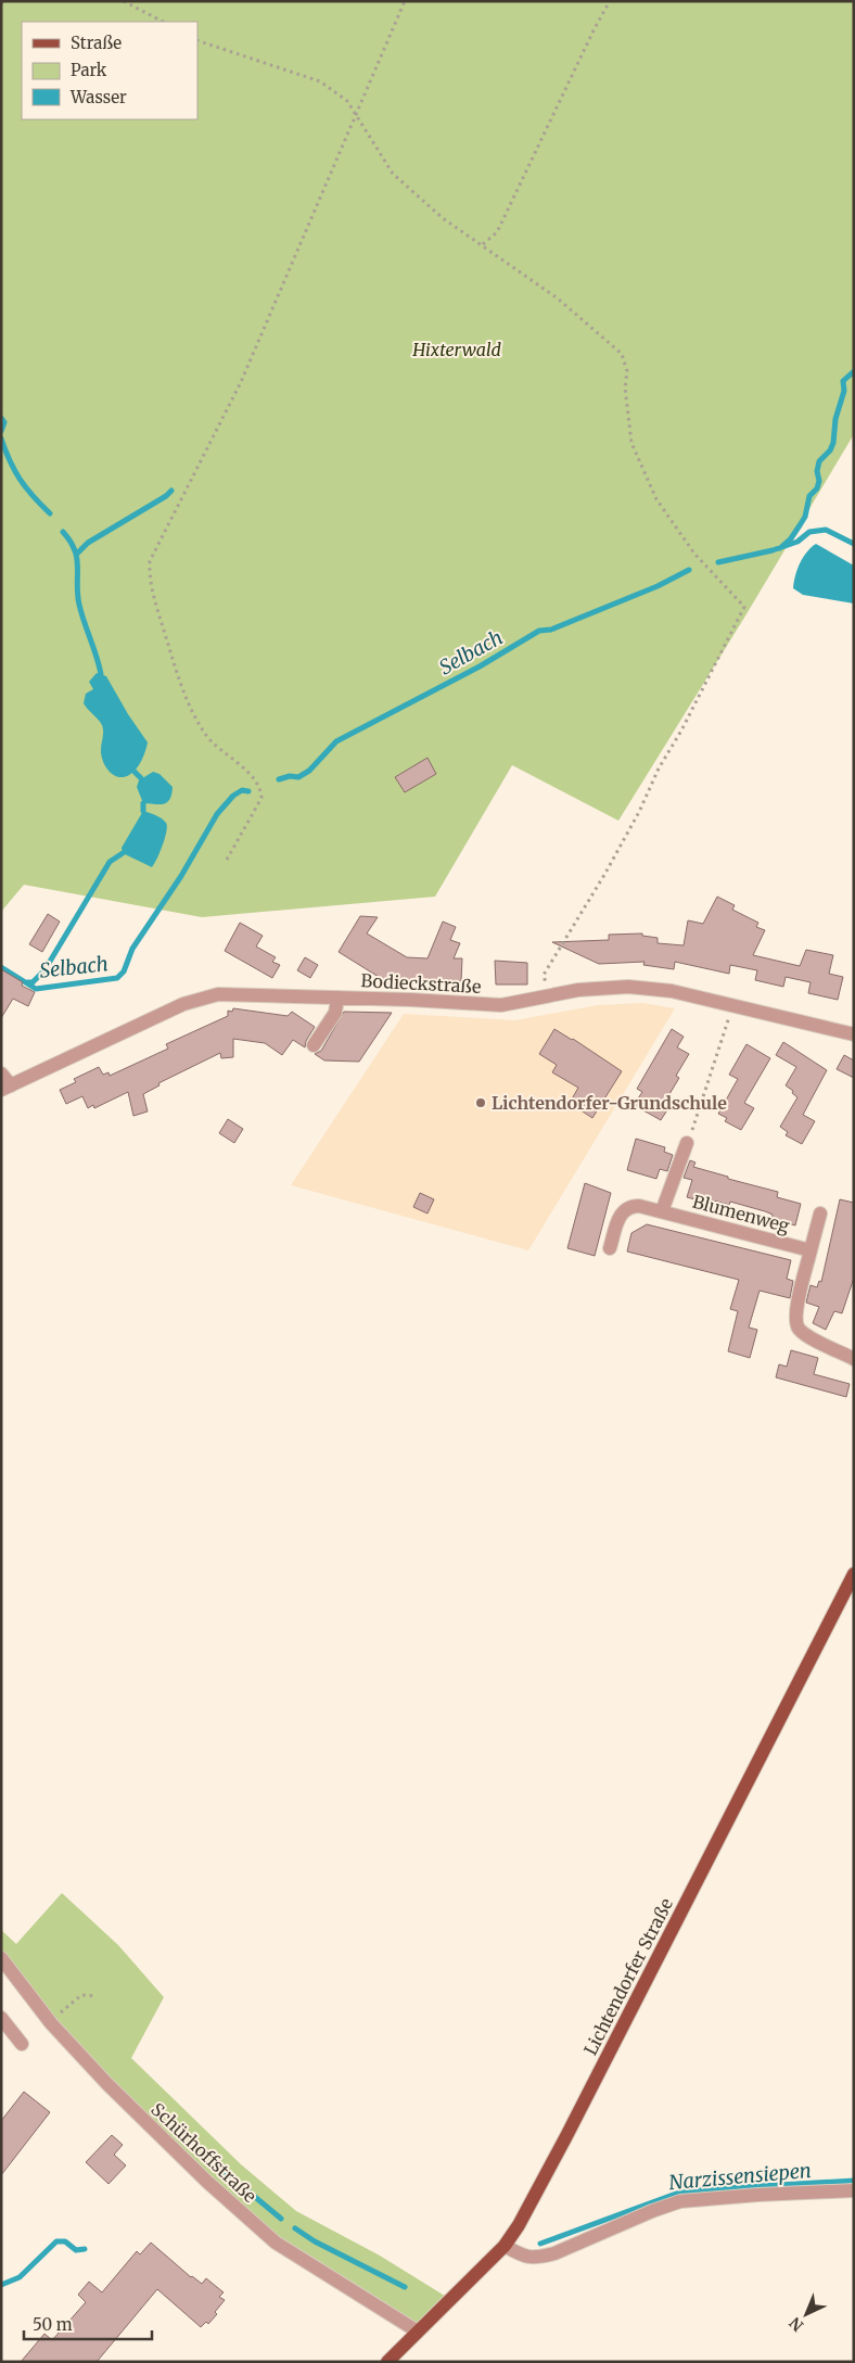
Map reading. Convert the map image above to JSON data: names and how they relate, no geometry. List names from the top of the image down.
{
  "streets": {
    "main road": ["Lichtendorfer Straße"],
    "street": ["Bodieckstraße", "Blumenweg", "Schürhoffstraße"]
  },
  "crossings": [
    ["Lichtendorfer Straße", "Schürhoffstraße"]
  ],
  "water": ["Selbach", "Narzissensiepen"],
  "parks": ["Hixterwald"],
  "places": ["Lichtendorfer-Grundschule"],
  "legend": ["Straße", "Park", "Wasser"],
  "scale_bar": "50 m",
  "north": "bottom left"
}
